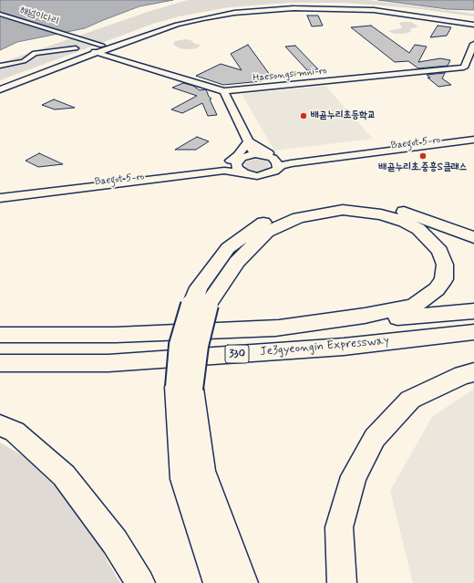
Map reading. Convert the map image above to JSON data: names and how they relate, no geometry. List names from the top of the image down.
{
  "streets": {
    "highway": ["Je3gyeongin Expressway", "330"],
    "street": ["해넘이다리", "Haesongsimni-ro", "Baegot 5-ro"]
  },
  "places": ["배곧누리초등학교", "배곧누리초.중흥S클래스"]
}
